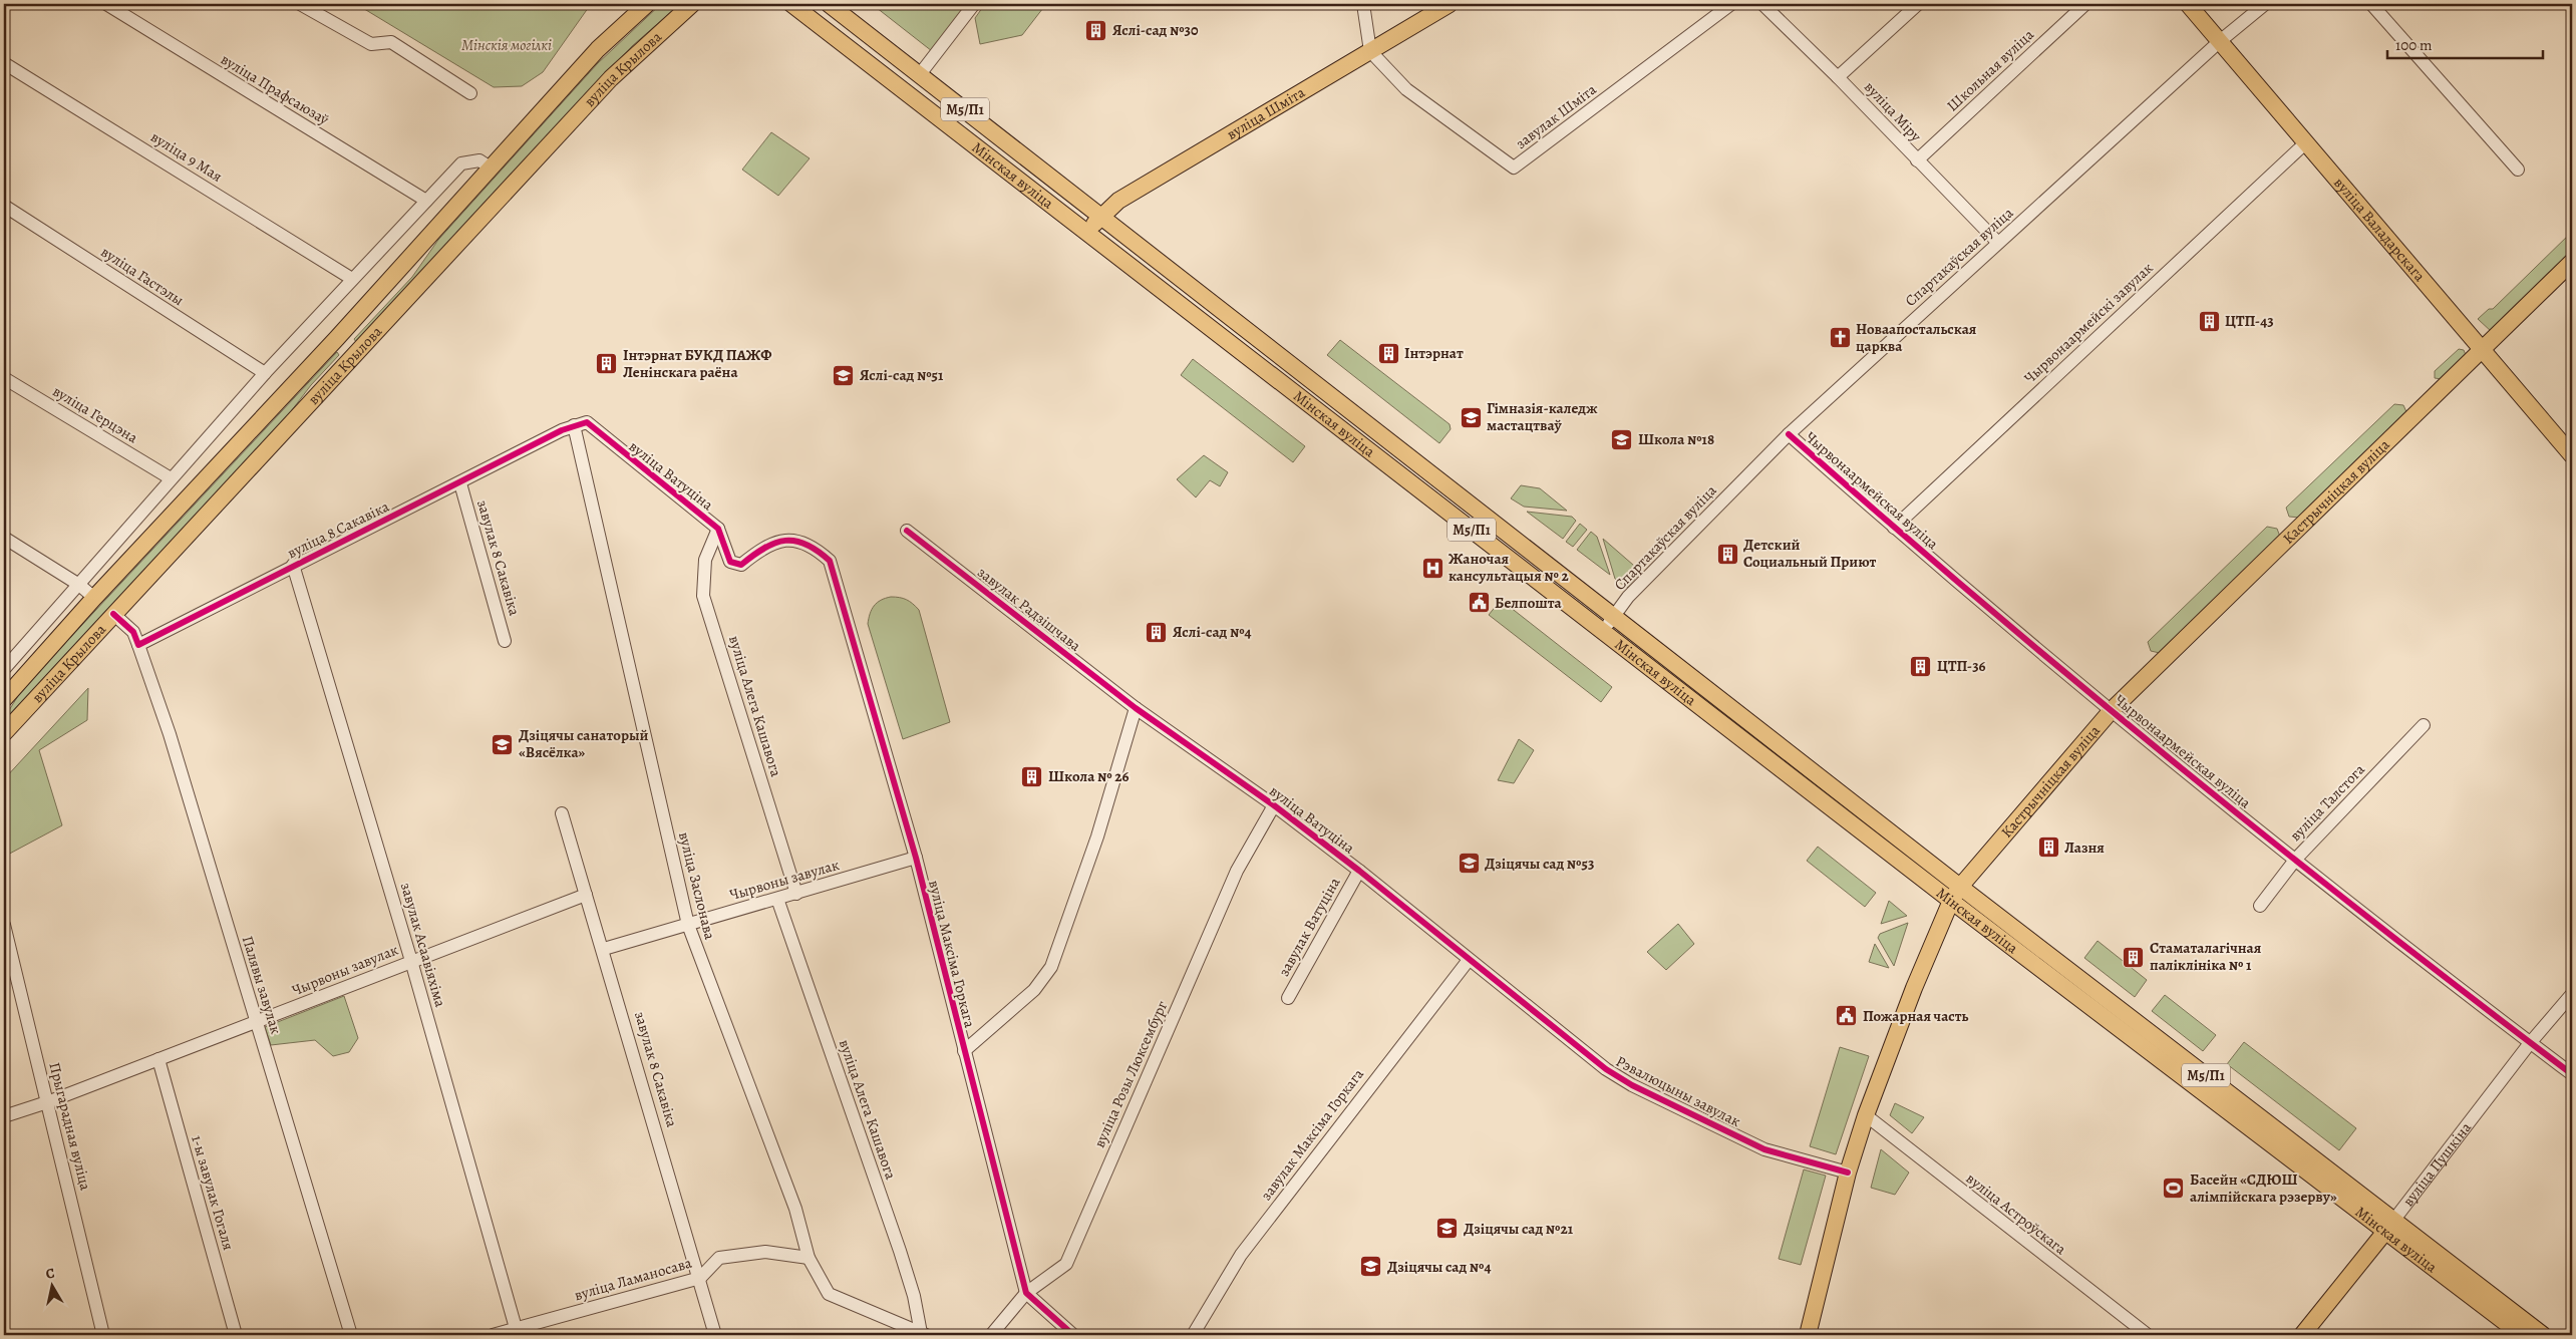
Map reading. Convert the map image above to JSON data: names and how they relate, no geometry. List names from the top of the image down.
{
  "streets": {
    "main road": [
      "вуліца Крылова",
      "М5/П1",
      "вуліца Шміта",
      "Мінская вуліца",
      "вуліца Валадарскага",
      "Кастрычніцкая вуліца",
      "вуліца Пушкіна"
    ],
    "street": [
      "Школьная вуліца",
      "вуліца Прафсаюзаў",
      "вуліца Міру",
      "завулак Шміта",
      "вуліца 9 Мая",
      "Спартакаўская вуліца",
      "вуліца Гастэлы",
      "Чырвонаармейскі завулак",
      "вуліца Герцэна",
      "вуліца Ватуціна",
      "Чырвонаармейская вуліца",
      "вуліца 8 Сакавіка",
      "завулак 8 Сакавіка",
      "завулак Радзішчава",
      "вуліца Алега Кашавога",
      "вуліца Талстога",
      "Чырвоны завулак",
      "вуліца Заслонава",
      "завулак Ватуціна",
      "завулак Асаавіяхіма",
      "вуліца Максіма Горкага",
      "Палявы завулак",
      "вуліца Розы Люксембург",
      "Рэвалюцыны завулак",
      "Прыгарадная вуліца",
      "завулак Максіма Горкага",
      "1-ы завулак Гогаля",
      "вуліца Астроўскага",
      "вуліца Ламаносава"
    ]
  },
  "crossings": [
    ["Школьная вуліца", "вуліца Міру"],
    ["вуліца Міру", "Спартакаўская вуліца"],
    ["вуліца Шміта", "завулак Шміта"],
    ["вуліца Шміта", "Мінская вуліца"],
    ["Мінская вуліца", "Спартакаўская вуліца"],
    ["Мінская вуліца", "Кастрычніцкая вуліца"],
    ["Мінская вуліца", "вуліца Пушкіна"],
    ["вуліца Валадарскага", "Спартакаўская вуліца"],
    ["вуліца Валадарскага", "Чырвонаармейскі завулак"],
    ["вуліца Валадарскага", "Кастрычніцкая вуліца"],
    ["Спартакаўская вуліца", "Чырвонаармейская вуліца"],
    ["Чырвонаармейскі завулак", "Чырвонаармейская вуліца"],
    ["вуліца Ватуціна", "вуліца 8 Сакавіка"],
    ["вуліца Ватуціна", "завулак Радзішчава"],
    ["вуліца Ватуціна", "вуліца Алега Кашавога"],
    ["вуліца Ватуціна", "завулак Ватуціна"],
    ["вуліца Ватуціна", "вуліца Максіма Горкага"],
    ["вуліца Ватуціна", "вуліца Розы Люксембург"],
    ["вуліца Ватуціна", "Рэвалюцыны завулак"],
    ["вуліца Ватуціна", "завулак Максіма Горкага"],
    ["Чырвонаармейская вуліца", "Кастрычніцкая вуліца"],
    ["Чырвонаармейская вуліца", "вуліца Талстога"],
    ["Чырвонаармейская вуліца", "вуліца Пушкіна"],
    ["Кастрычніцкая вуліца", "Рэвалюцыны завулак"],
    ["Кастрычніцкая вуліца", "вуліца Астроўскага"],
    ["вуліца 8 Сакавіка", "завулак 8 Сакавіка"],
    ["вуліца 8 Сакавіка", "вуліца Заслонава"],
    ["вуліца 8 Сакавіка", "завулак Асаавіяхіма"],
    ["вуліца 8 Сакавіка", "Палявы завулак"],
    ["завулак 8 Сакавіка", "Чырвоны завулак"],
    ["завулак 8 Сакавіка", "вуліца Ламаносава"],
    ["вуліца Алега Кашавога", "Чырвоны завулак"],
    ["вуліца Алега Кашавога", "вуліца Заслонава"],
    ["Чырвоны завулак", "вуліца Заслонава"],
    ["Чырвоны завулак", "завулак Асаавіяхіма"],
    ["Чырвоны завулак", "вуліца Максіма Горкага"],
    ["Чырвоны завулак", "Палявы завулак"],
    ["Чырвоны завулак", "Прыгарадная вуліца"],
    ["Чырвоны завулак", "1-ы завулак Гогаля"],
    ["вуліца Заслонава", "вуліца Ламаносава"],
    ["завулак Асаавіяхіма", "вуліца Ламаносава"],
    ["вуліца Максіма Горкага", "вуліца Розы Люксембург"],
    ["Рэвалюцыны завулак", "завулак Максіма Горкага"]
  ],
  "parks": ["Мінскія могілкі"],
  "places": {
    "building": [
      "Яслі-сад №30",
      "ЦТП-43",
      "Інтэрнат",
      "Інтэрнат БУКД ПАЖФ Ленінскага раёна",
      "Детский Социальный Приют",
      "Яслі-сад №4",
      "ЦТП-36",
      "Школа № 26",
      "Лазня",
      "Стаматалагічная паліклініка № 1"
    ],
    "church": ["Новаапостальская царква"],
    "school or university": [
      "Яслі-сад №51",
      "Гімназія-каледж мастацтваў",
      "Школа №18",
      "Дзіцячы санаторый «Вясёлка»",
      "Дзіцячы сад №53",
      "Дзіцячы сад №21",
      "Дзіцячы сад №4"
    ],
    "hospital": ["Жаночая кансультацыя № 2"],
    "public building": ["Белпошта", "Пожарная часть"],
    "sports": ["Басейн «СДЮШ алімпійскага рэзерву»"]
  },
  "scale_bar": "100 m",
  "north": "top"
}
